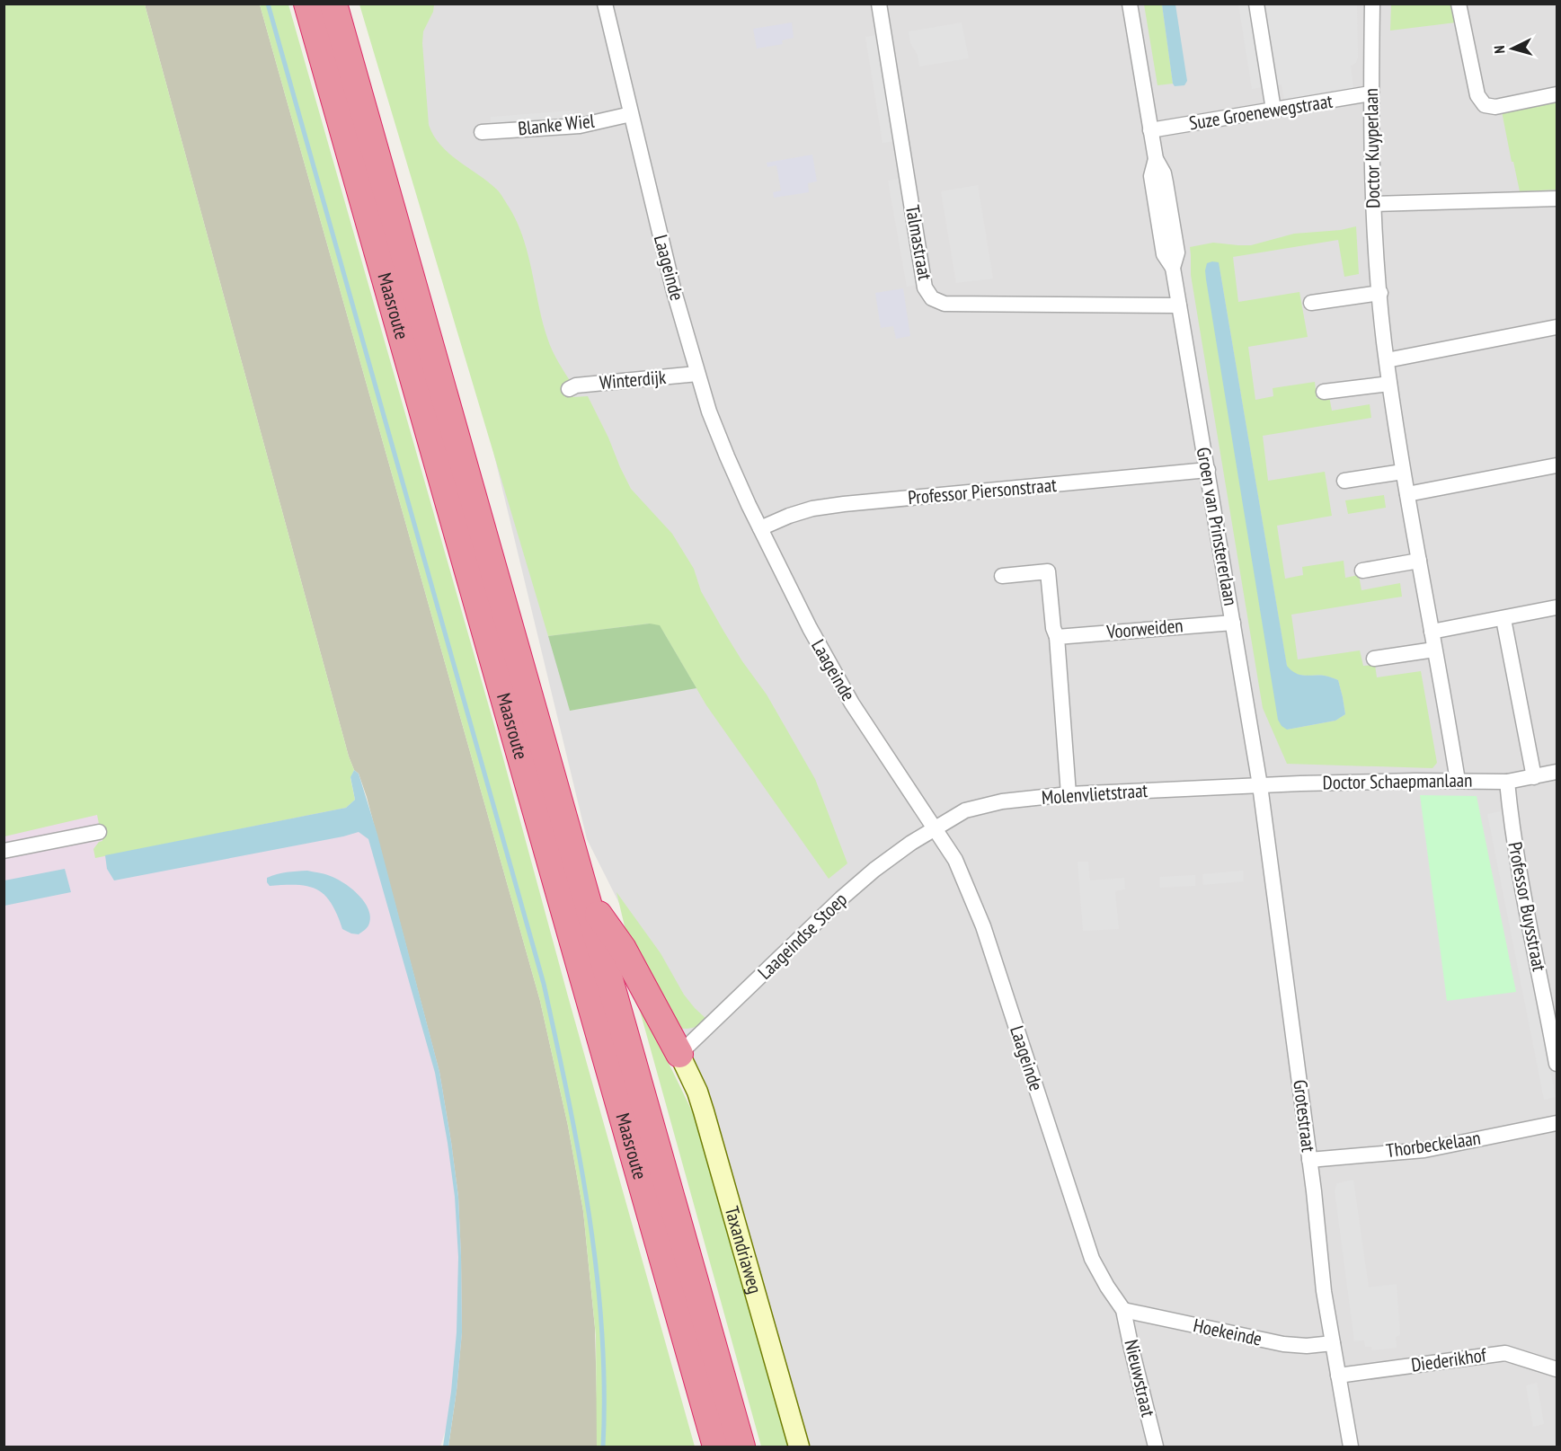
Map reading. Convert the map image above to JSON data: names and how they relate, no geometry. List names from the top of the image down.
{
  "streets": {
    "highway": ["Maasroute"],
    "main road": ["Taxandriaweg"],
    "street": [
      "Suze Groenewegstraat",
      "Blanke Wiel",
      "Doctor Kuyperlaan",
      "Talmastraat",
      "Laageinde",
      "Winterdijk",
      "Professor Piersonstraat",
      "Groen van Prinstererlaan",
      "Voorweiden",
      "Doctor Schaepmanlaan",
      "Molenvlietstraat",
      "Professor Buysstraat",
      "Laageindse Stoep",
      "Grotestraat",
      "Thorbeckelaan",
      "Hoekeinde",
      "Diederikhof",
      "Nieuwstraat"
    ]
  },
  "crossings": [
    ["Suze Groenewegstraat", "Doctor Kuyperlaan"],
    ["Suze Groenewegstraat", "Groen van Prinstererlaan"],
    ["Blanke Wiel", "Laageinde"],
    ["Doctor Kuyperlaan", "Doctor Schaepmanlaan"],
    ["Talmastraat", "Groen van Prinstererlaan"],
    ["Laageinde", "Winterdijk"],
    ["Laageinde", "Professor Piersonstraat"],
    ["Laageinde", "Molenvlietstraat"],
    ["Laageinde", "Laageindse Stoep"],
    ["Laageinde", "Hoekeinde"],
    ["Laageinde", "Nieuwstraat"],
    ["Professor Piersonstraat", "Groen van Prinstererlaan"],
    ["Groen van Prinstererlaan", "Voorweiden"],
    ["Groen van Prinstererlaan", "Doctor Schaepmanlaan"],
    ["Groen van Prinstererlaan", "Molenvlietstraat"],
    ["Groen van Prinstererlaan", "Grotestraat"],
    ["Doctor Schaepmanlaan", "Molenvlietstraat"],
    ["Doctor Schaepmanlaan", "Professor Buysstraat"],
    ["Doctor Schaepmanlaan", "Grotestraat"],
    ["Molenvlietstraat", "Laageindse Stoep"],
    ["Molenvlietstraat", "Grotestraat"],
    ["Laageindse Stoep", "Taxandriaweg"],
    ["Grotestraat", "Thorbeckelaan"],
    ["Grotestraat", "Hoekeinde"],
    ["Grotestraat", "Diederikhof"],
    ["Hoekeinde", "Nieuwstraat"]
  ],
  "north": "left"
}
